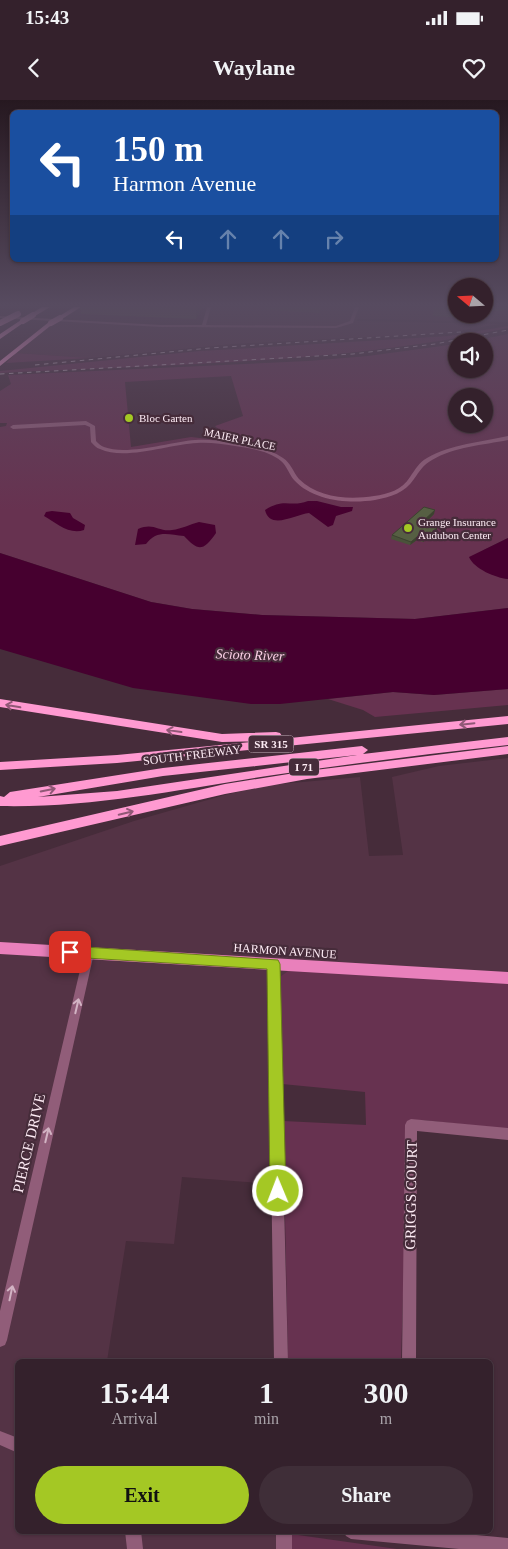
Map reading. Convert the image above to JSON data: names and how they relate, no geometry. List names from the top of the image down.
{
  "streets": {
    "highway": ["SR 315", "SOUTH FREEWAY", "I 71"],
    "main road": ["HARMON AVENUE"],
    "street": ["MAIER PLACE", "PIERCE DRIVE", "GRIGGS COURT"]
  },
  "crossings": [
    ["SOUTH FREEWAY", "I 71"],
    ["HARMON AVENUE", "PIERCE DRIVE"]
  ],
  "one_way": ["PIERCE DRIVE"],
  "water": ["Scioto River"],
  "places": ["Bloc Garten", "Grange Insurance Audubon Center"],
  "north": "left",
  "page": {
    "status": "15:43",
    "header": "Waylane",
    "turn": ["150 m", "Harmon Avenue"],
    "eta": [
      "15:44",
      "Arrival",
      "1",
      "min",
      "300",
      "m"
    ],
    "buttons": ["Exit", "Share"]
  }
}
